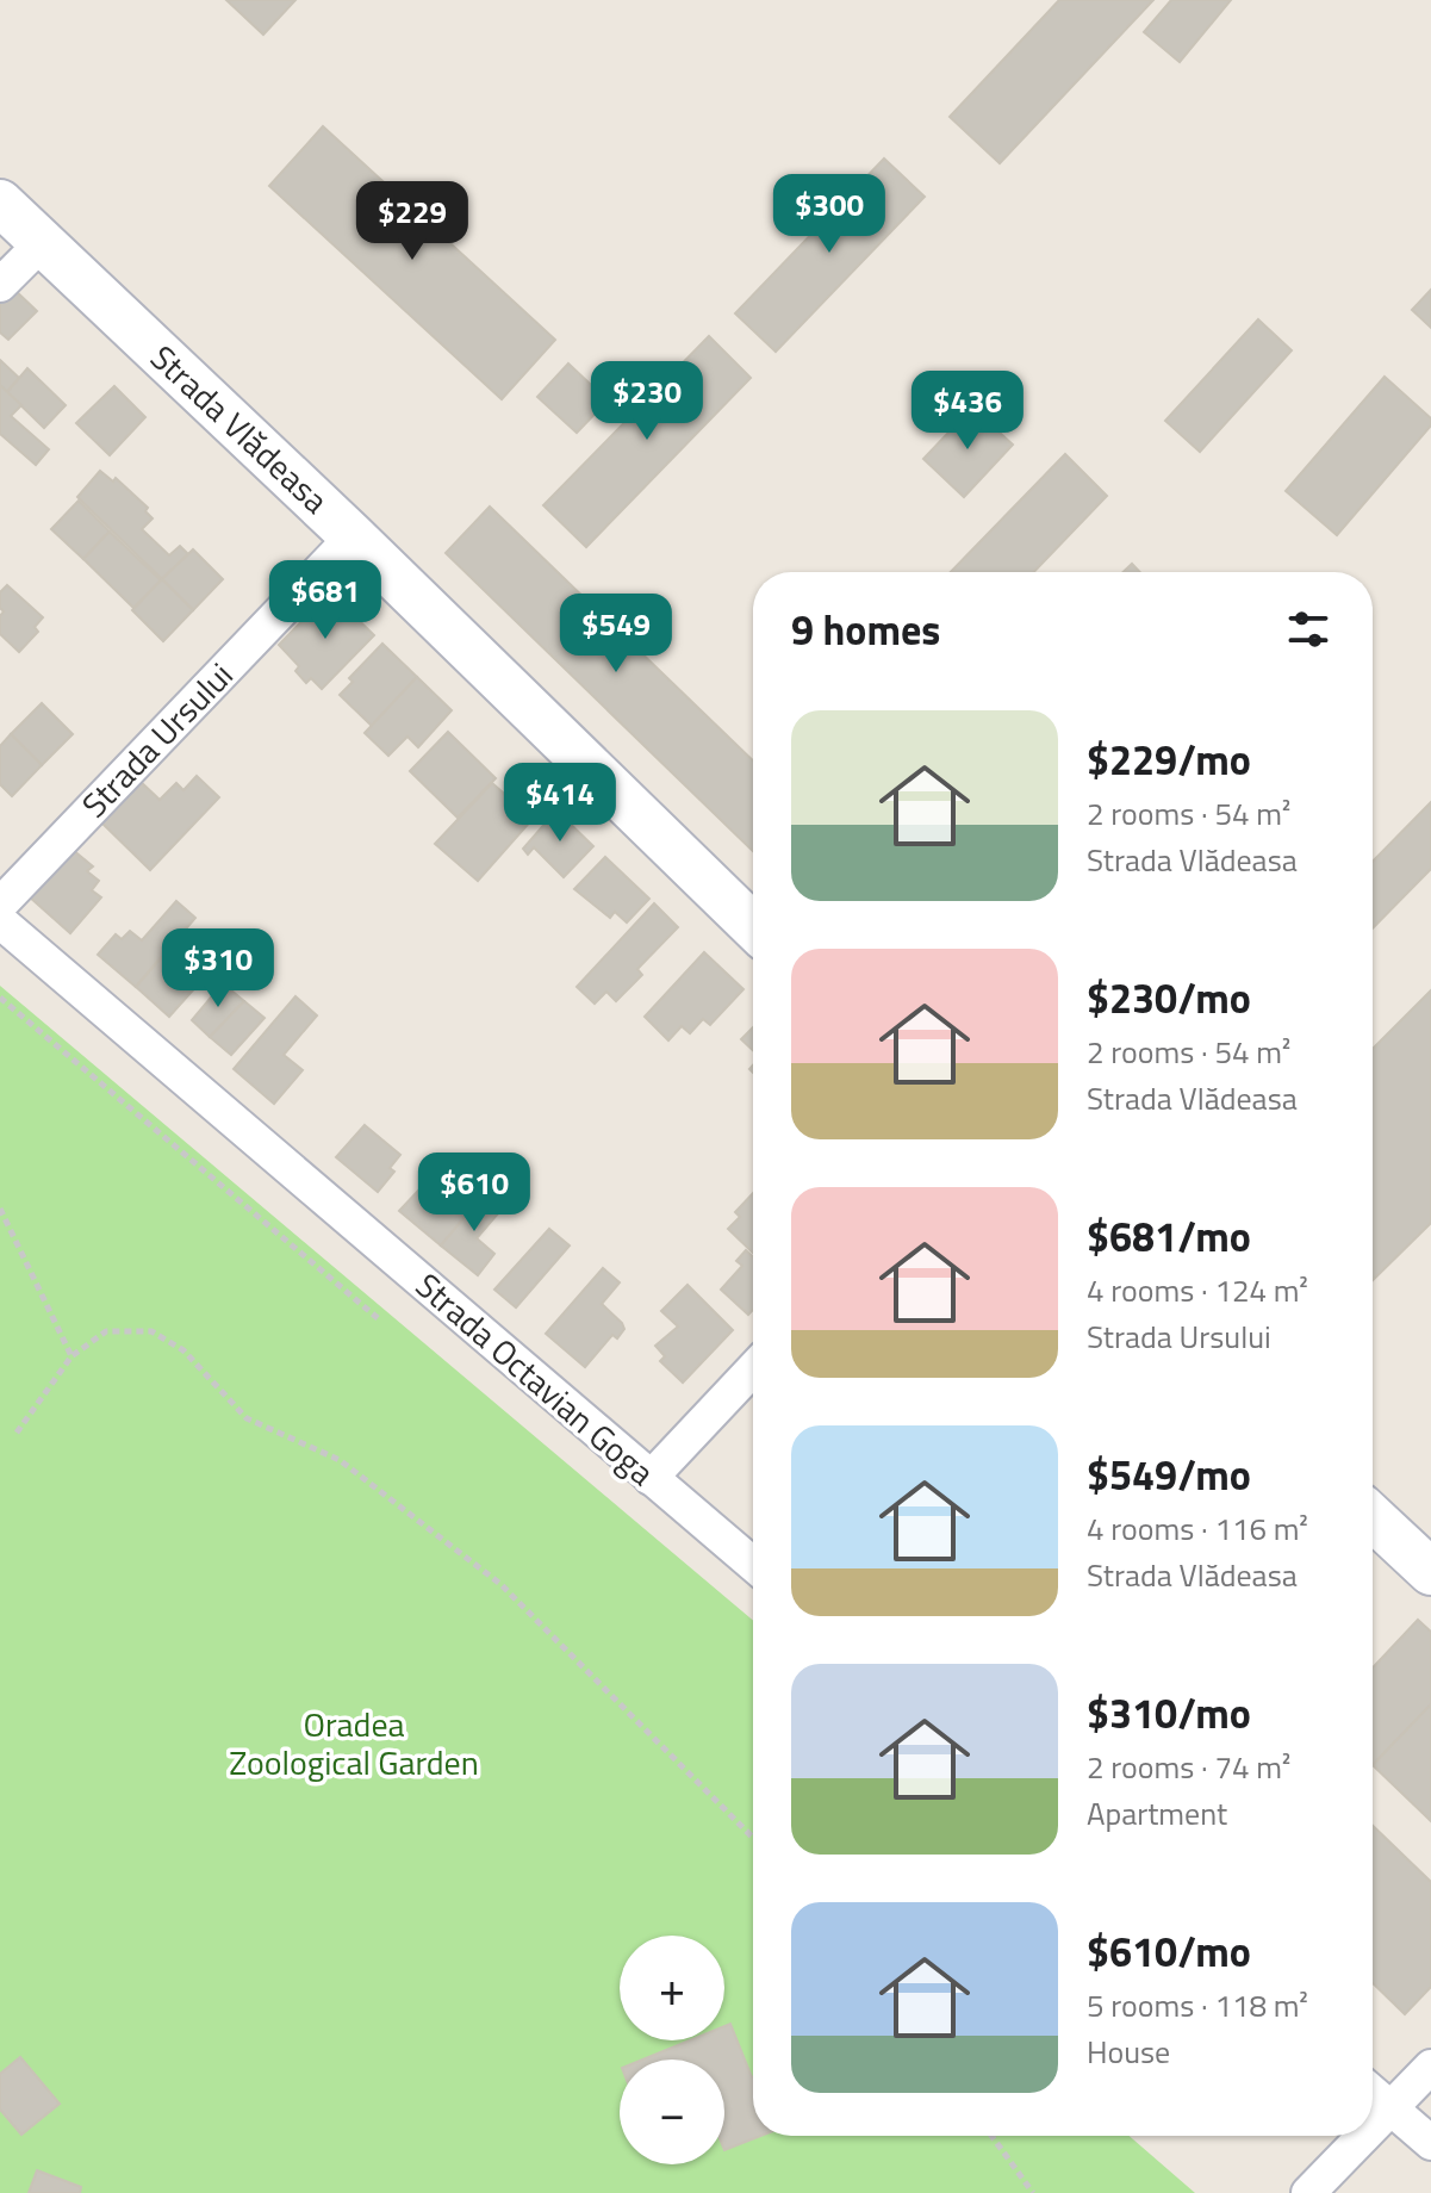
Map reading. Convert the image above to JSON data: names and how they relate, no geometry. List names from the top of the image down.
{
  "streets": {
    "street": ["Strada Vlădeasa", "Strada Ursului", "Strada Octavian Goga"]
  },
  "crossings": [
    ["Strada Vlădeasa", "Strada Ursului"]
  ],
  "parks": ["Oradea Zoological Garden"],
  "page": {
    "price": [
      "$300",
      "$229",
      "$230",
      "$436",
      "$681",
      "$549",
      "$414",
      "$310",
      "$610"
    ],
    "heading": "9 homes",
    "list": [
      {
        "name": "$229/mo",
        "note": "2 rooms · 54 m² · Strada Vlădeasa"
      },
      {
        "name": "$230/mo",
        "note": "2 rooms · 54 m² · Strada Vlădeasa"
      },
      {
        "name": "$681/mo",
        "note": "4 rooms · 124 m² · Strada Ursului"
      },
      {
        "name": "$549/mo",
        "note": "4 rooms · 116 m² · Strada Vlădeasa"
      },
      {
        "name": "$310/mo",
        "note": "2 rooms · 74 m² · Apartment"
      },
      {
        "name": "$610/mo",
        "note": "5 rooms · 118 m² · House"
      }
    ],
    "map_buttons": ["+", "−"]
  }
}
